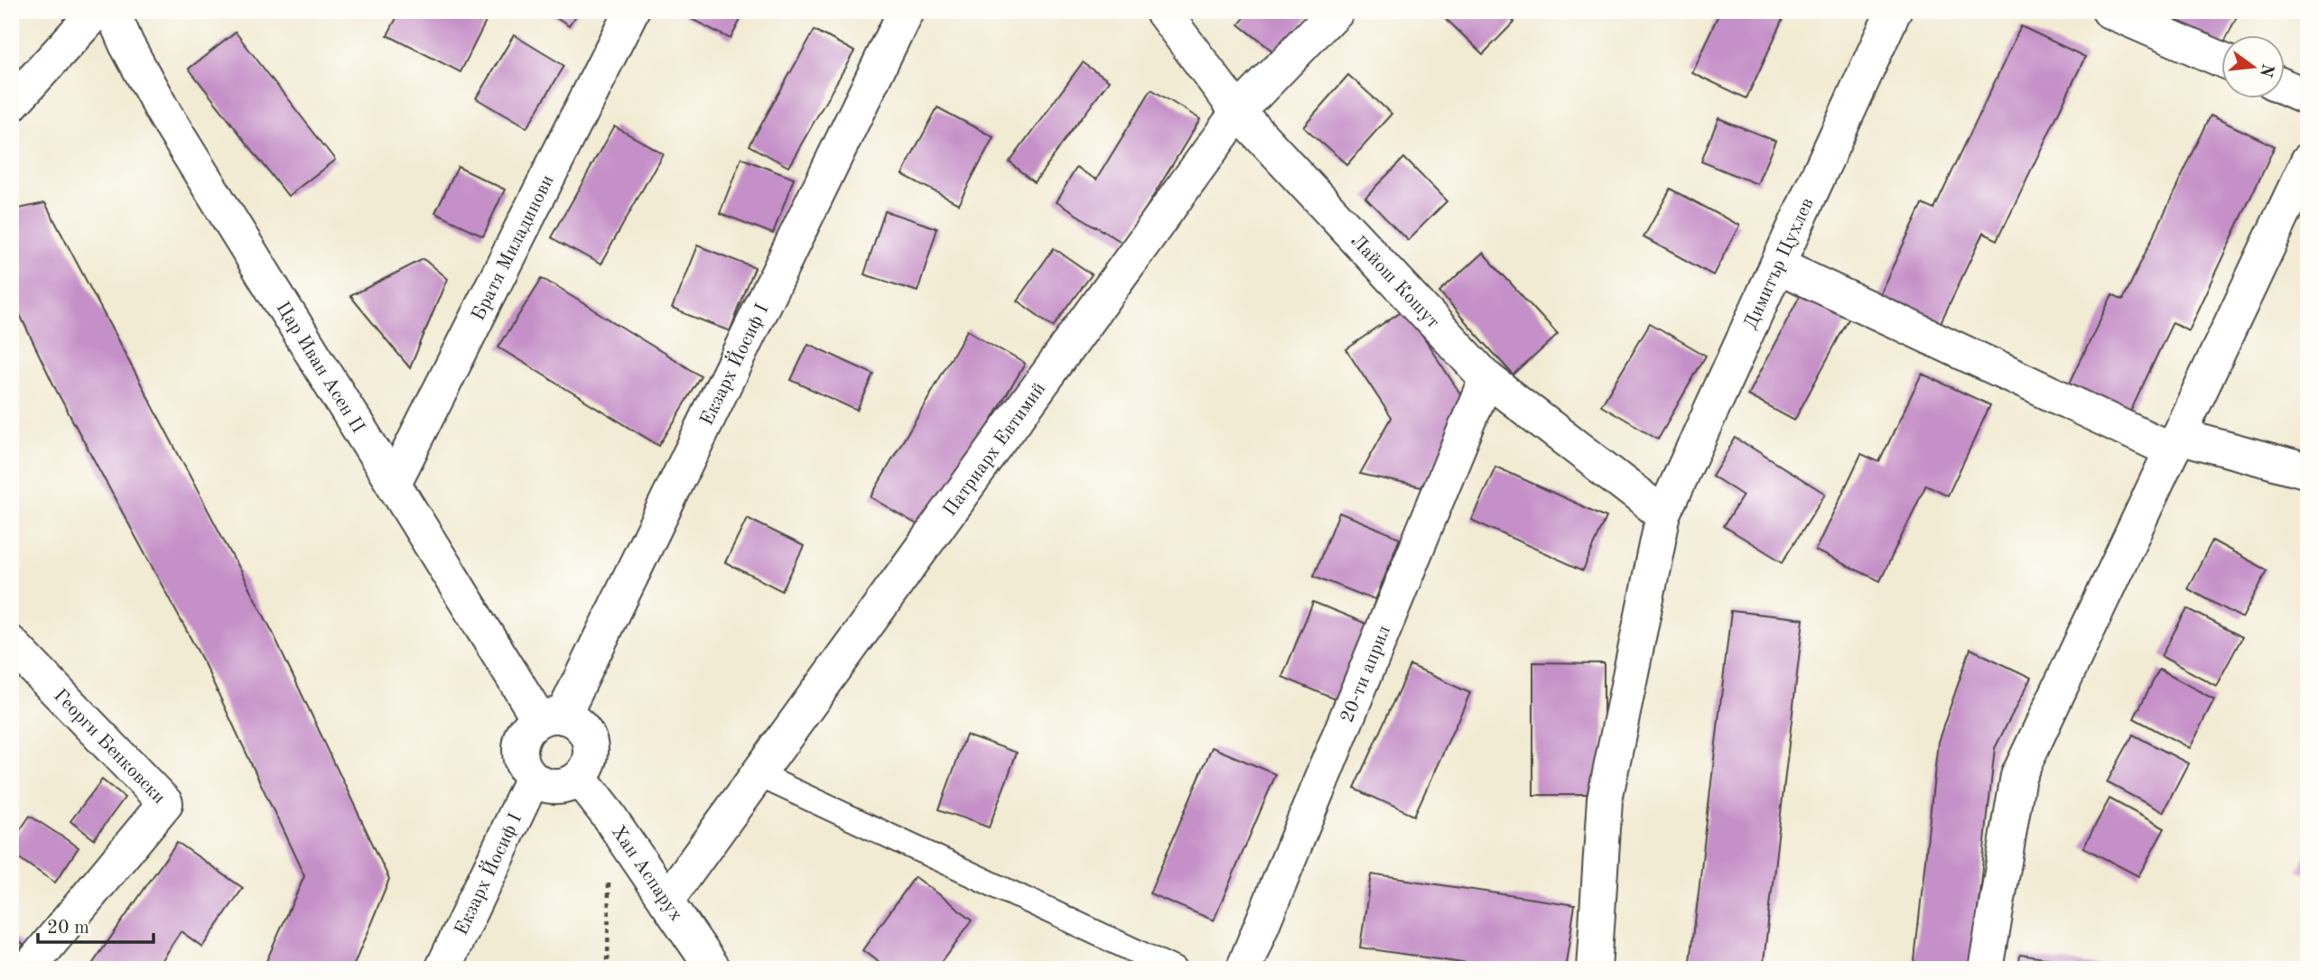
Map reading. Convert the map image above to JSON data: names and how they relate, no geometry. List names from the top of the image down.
{
  "streets": {
    "street": [
      "Братя Миладинови",
      "Димитър Цухлев",
      "Лайош Кошут",
      "Екзарх Йосиф I",
      "Цар Иван Асен II",
      "Патриарх Евтимий",
      "20-ти април",
      "Георги Бенковски",
      "Хан Аспарух"
    ]
  },
  "crossings": [
    ["Братя Миладинови", "Цар Иван Асен II"],
    ["Димитър Цухлев", "Лайош Кошут"],
    ["Лайош Кошут", "Патриарх Евтимий"],
    ["Лайош Кошут", "20-ти април"],
    ["Екзарх Йосиф I", "Цар Иван Асен II"],
    ["Екзарх Йосиф I", "Хан Аспарух"],
    ["Цар Иван Асен II", "Хан Аспарух"],
    ["Патриарх Евтимий", "Хан Аспарух"]
  ],
  "scale_bar": "20 m",
  "north": "right"
}
